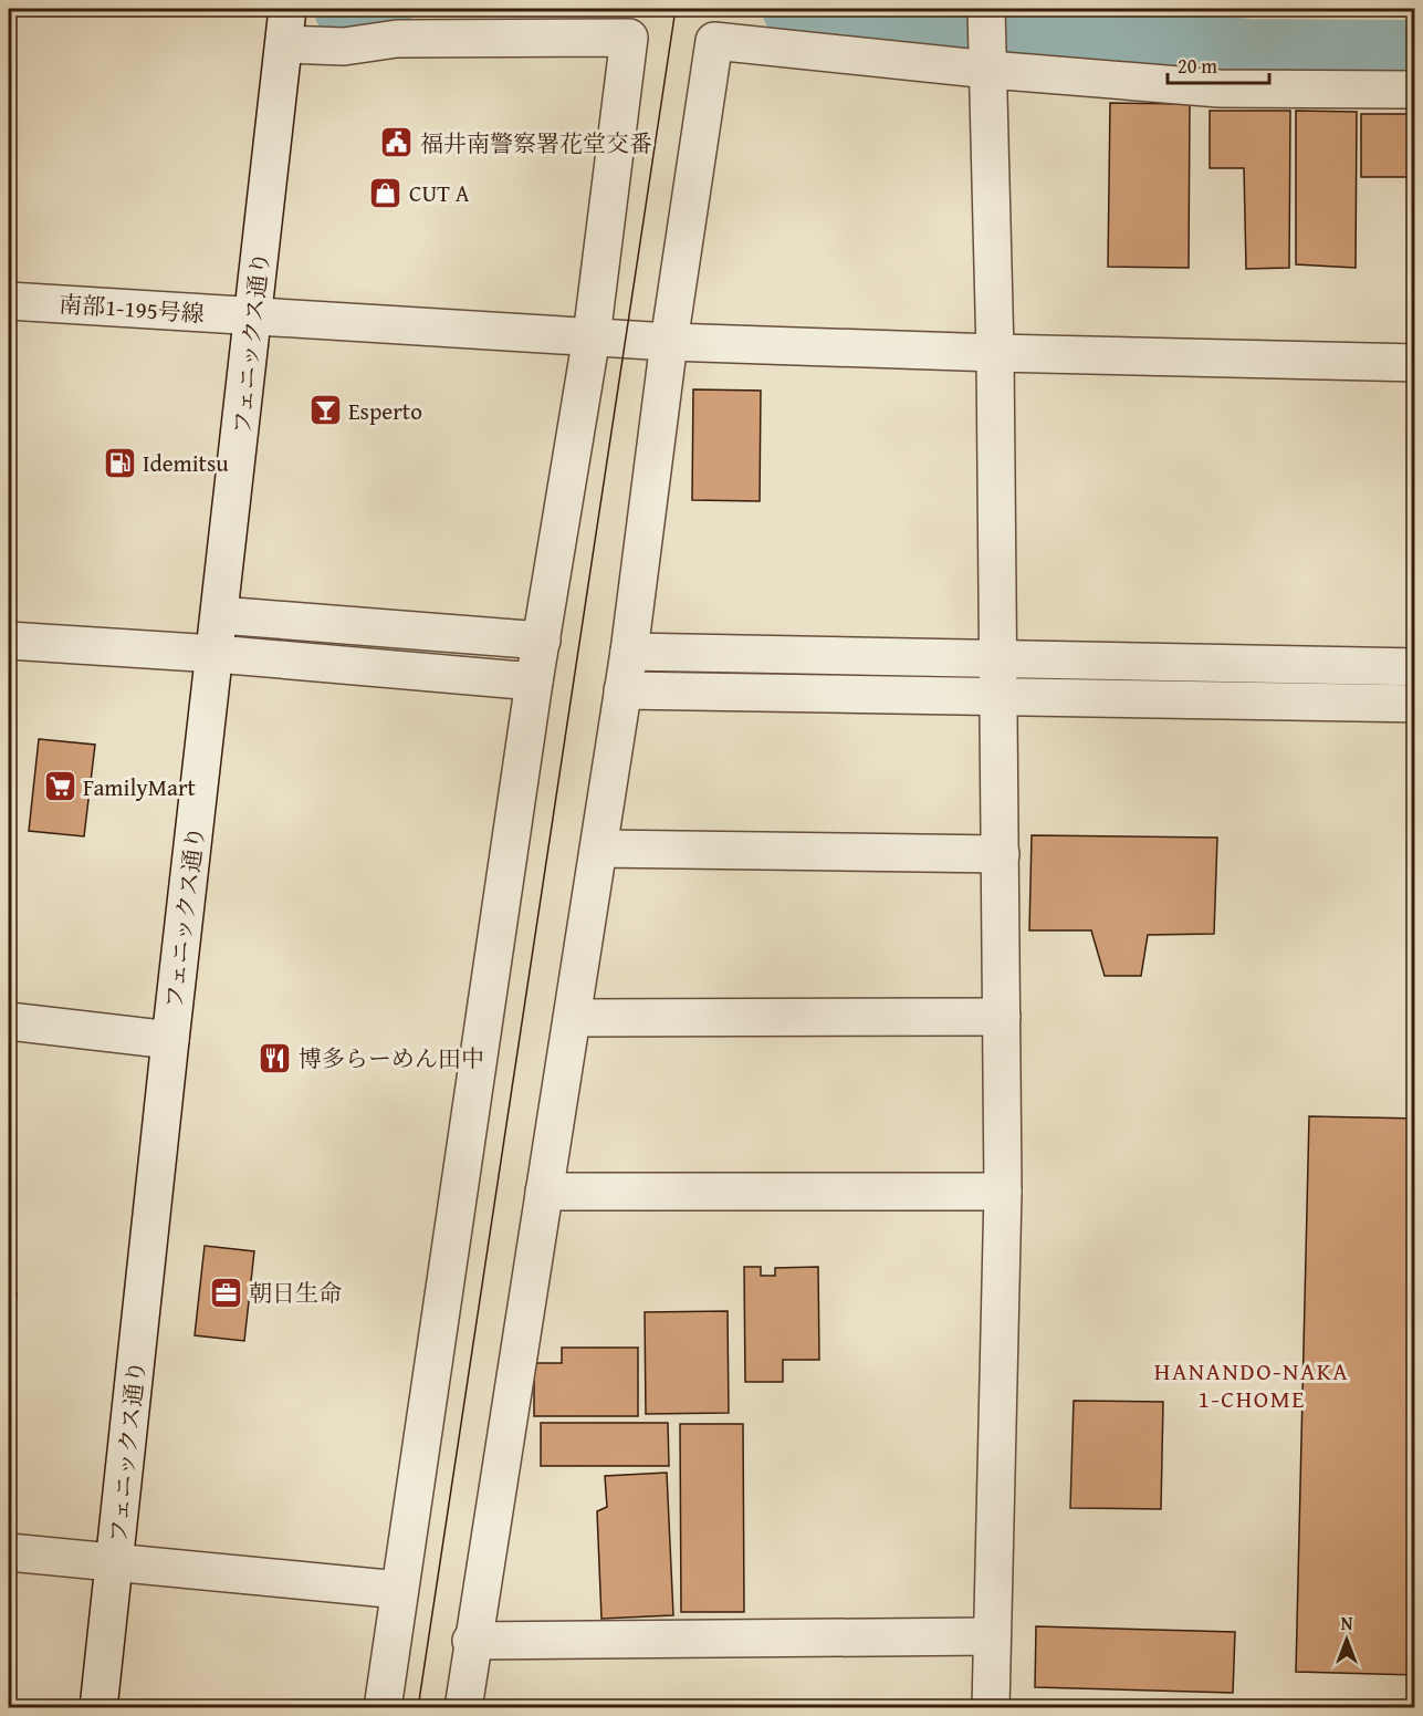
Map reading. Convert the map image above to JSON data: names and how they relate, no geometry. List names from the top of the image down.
{
  "streets": {
    "street": ["南部1-195号線", "フェニックス通り"]
  },
  "crossings": [
    ["南部1-195号線", "フェニックス通り"]
  ],
  "districts": ["HANANDO-NAKA 1-CHOME"],
  "places": {
    "public building": ["福井南警察署花堂交番"],
    "shop": ["CUT A"],
    "bar": ["Esperto"],
    "fuel station": ["Idemitsu"],
    "supermarket": ["FamilyMart"],
    "restaurant": ["博多らーめん田中"],
    "office": ["朝日生命"]
  },
  "scale_bar": "20 m",
  "north": "top"
}
